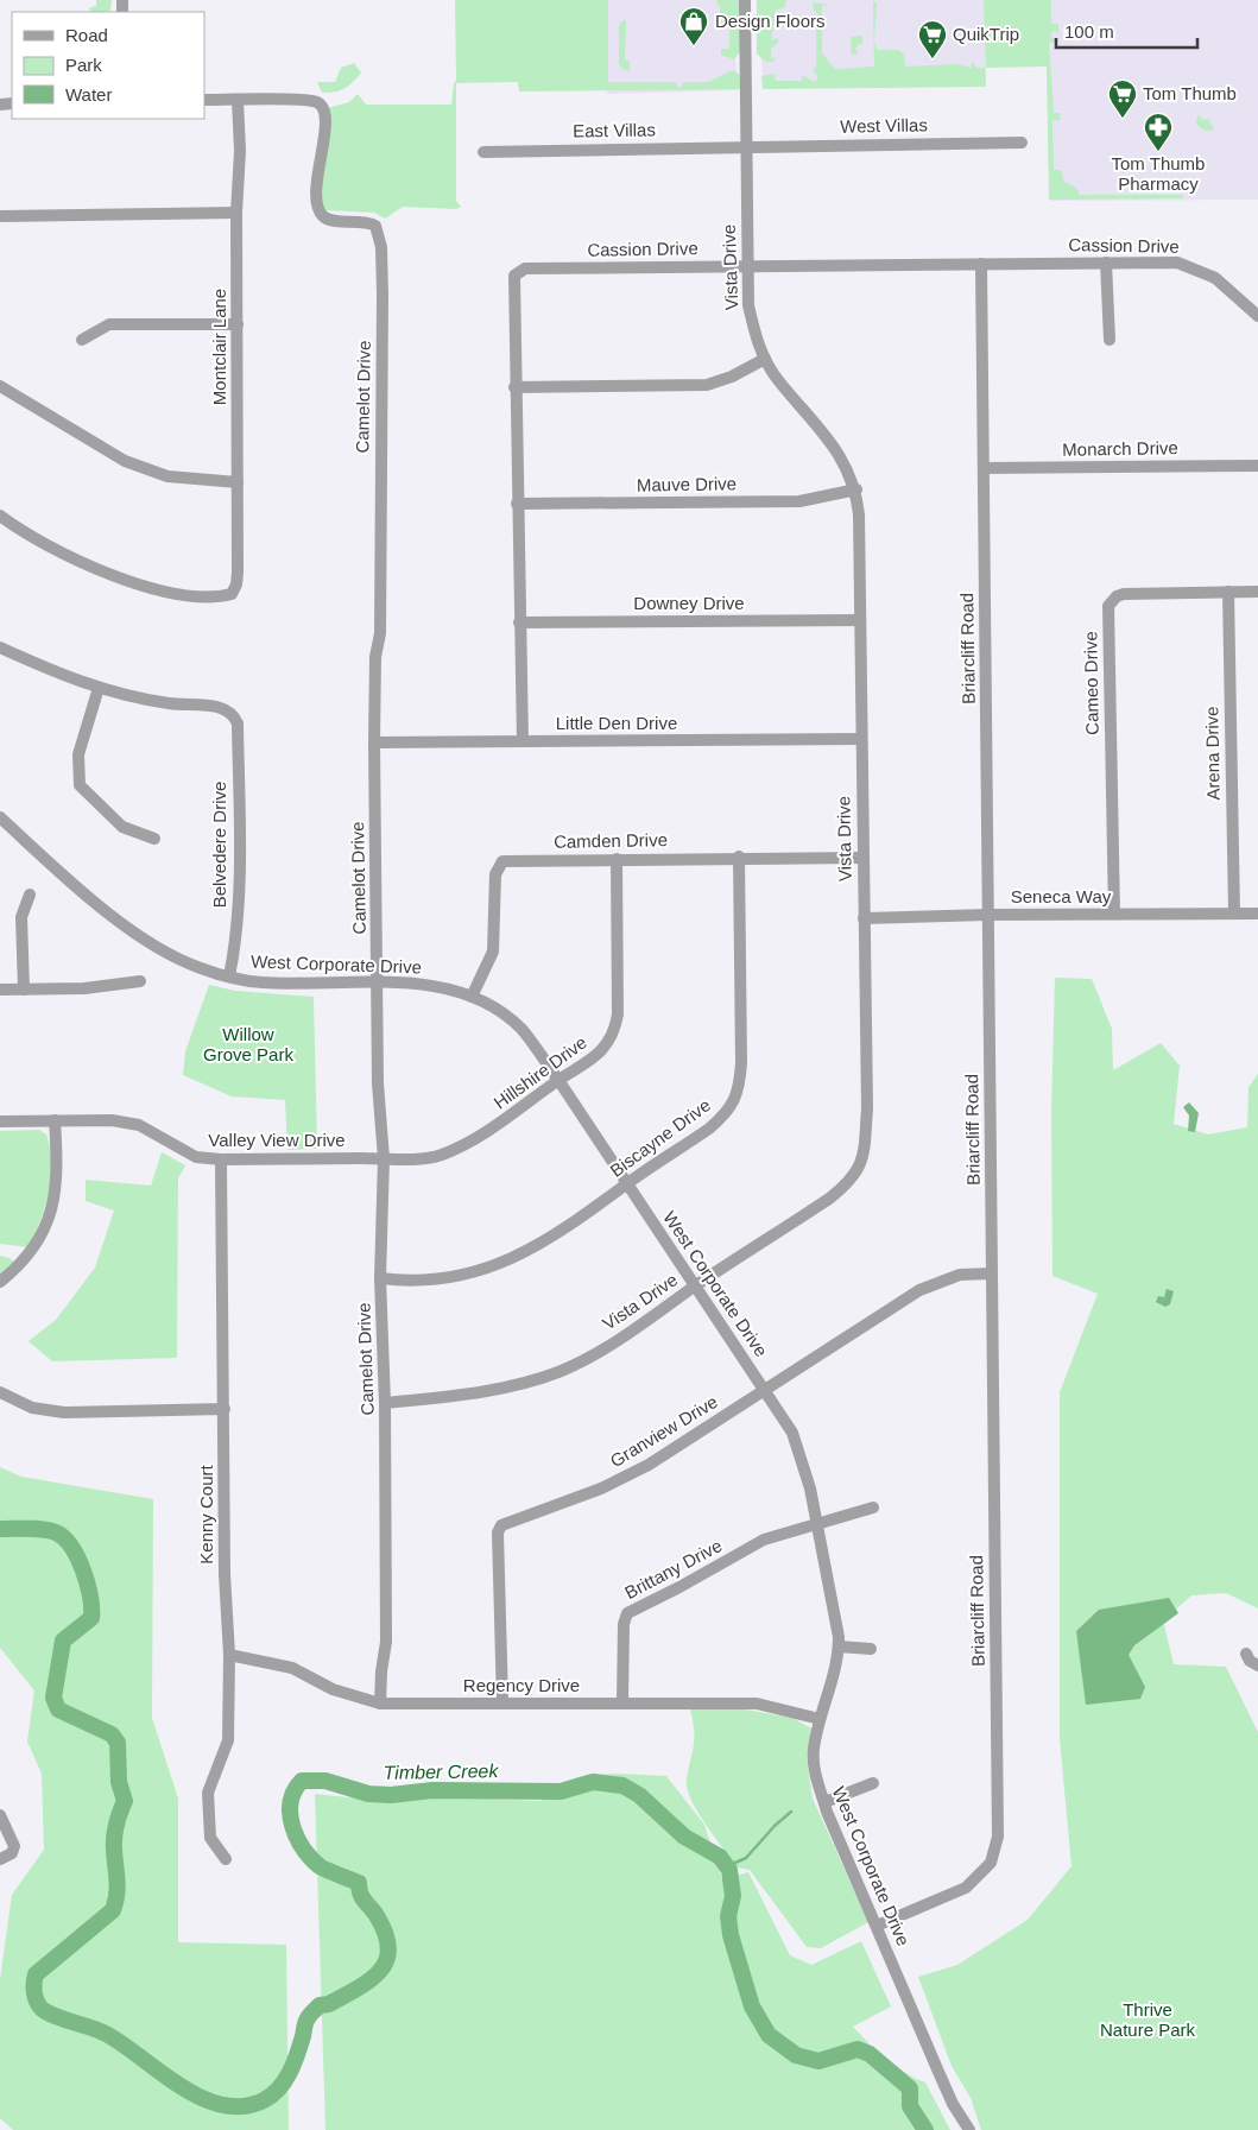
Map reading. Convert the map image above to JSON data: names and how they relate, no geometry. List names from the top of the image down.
{
  "streets": {
    "street": [
      "West Villas",
      "East Villas",
      "Cassion Drive",
      "Vista Drive",
      "Montclair Lane",
      "Camelot Drive",
      "Monarch Drive",
      "Mauve Drive",
      "Downey Drive",
      "Briarcliff Road",
      "Cameo Drive",
      "Little Den Drive",
      "Arena Drive",
      "Camden Drive",
      "Belvedere Drive",
      "Seneca Way",
      "West Corporate Drive",
      "Hillshire Drive",
      "Biscayne Drive",
      "Valley View Drive",
      "Granview Drive",
      "Kenny Court",
      "Brittany Drive",
      "Regency Drive"
    ]
  },
  "crossings": [
    ["West Villas", "East Villas"],
    ["West Villas", "Vista Drive"],
    ["East Villas", "Vista Drive"],
    ["Cassion Drive", "Vista Drive"],
    ["Cassion Drive", "Mauve Drive"],
    ["Cassion Drive", "Downey Drive"],
    ["Cassion Drive", "Briarcliff Road"],
    ["Cassion Drive", "Little Den Drive"],
    ["Vista Drive", "Camelot Drive"],
    ["Vista Drive", "Mauve Drive"],
    ["Vista Drive", "Downey Drive"],
    ["Vista Drive", "Little Den Drive"],
    ["Vista Drive", "Camden Drive"],
    ["Vista Drive", "Seneca Way"],
    ["Vista Drive", "West Corporate Drive"],
    ["Montclair Lane", "Camelot Drive"],
    ["Camelot Drive", "Little Den Drive"],
    ["Camelot Drive", "West Corporate Drive"],
    ["Camelot Drive", "Hillshire Drive"],
    ["Camelot Drive", "Biscayne Drive"],
    ["Camelot Drive", "Valley View Drive"],
    ["Camelot Drive", "Regency Drive"],
    ["Monarch Drive", "Briarcliff Road"],
    ["Briarcliff Road", "Seneca Way"],
    ["Briarcliff Road", "West Corporate Drive"],
    ["Briarcliff Road", "Granview Drive"],
    ["Cameo Drive", "Arena Drive"],
    ["Cameo Drive", "Seneca Way"],
    ["Arena Drive", "Seneca Way"],
    ["Camden Drive", "West Corporate Drive"],
    ["Camden Drive", "Hillshire Drive"],
    ["Camden Drive", "Biscayne Drive"],
    ["Belvedere Drive", "West Corporate Drive"],
    ["West Corporate Drive", "Hillshire Drive"],
    ["West Corporate Drive", "Biscayne Drive"],
    ["West Corporate Drive", "Granview Drive"],
    ["West Corporate Drive", "Brittany Drive"],
    ["West Corporate Drive", "Regency Drive"],
    ["Hillshire Drive", "Valley View Drive"],
    ["Valley View Drive", "Kenny Court"],
    ["Granview Drive", "Regency Drive"],
    ["Kenny Court", "Regency Drive"],
    ["Brittany Drive", "Regency Drive"]
  ],
  "water": ["Timber Creek"],
  "parks": ["Willow Grove Park", "Thrive Nature Park"],
  "places": {
    "shop": ["Design Floors"],
    "supermarket": ["QuikTrip", "Tom Thumb"],
    "pharmacy": ["Tom Thumb Pharmacy"]
  },
  "legend": ["Road", "Park", "Water"],
  "scale_bar": "100 m"
}
